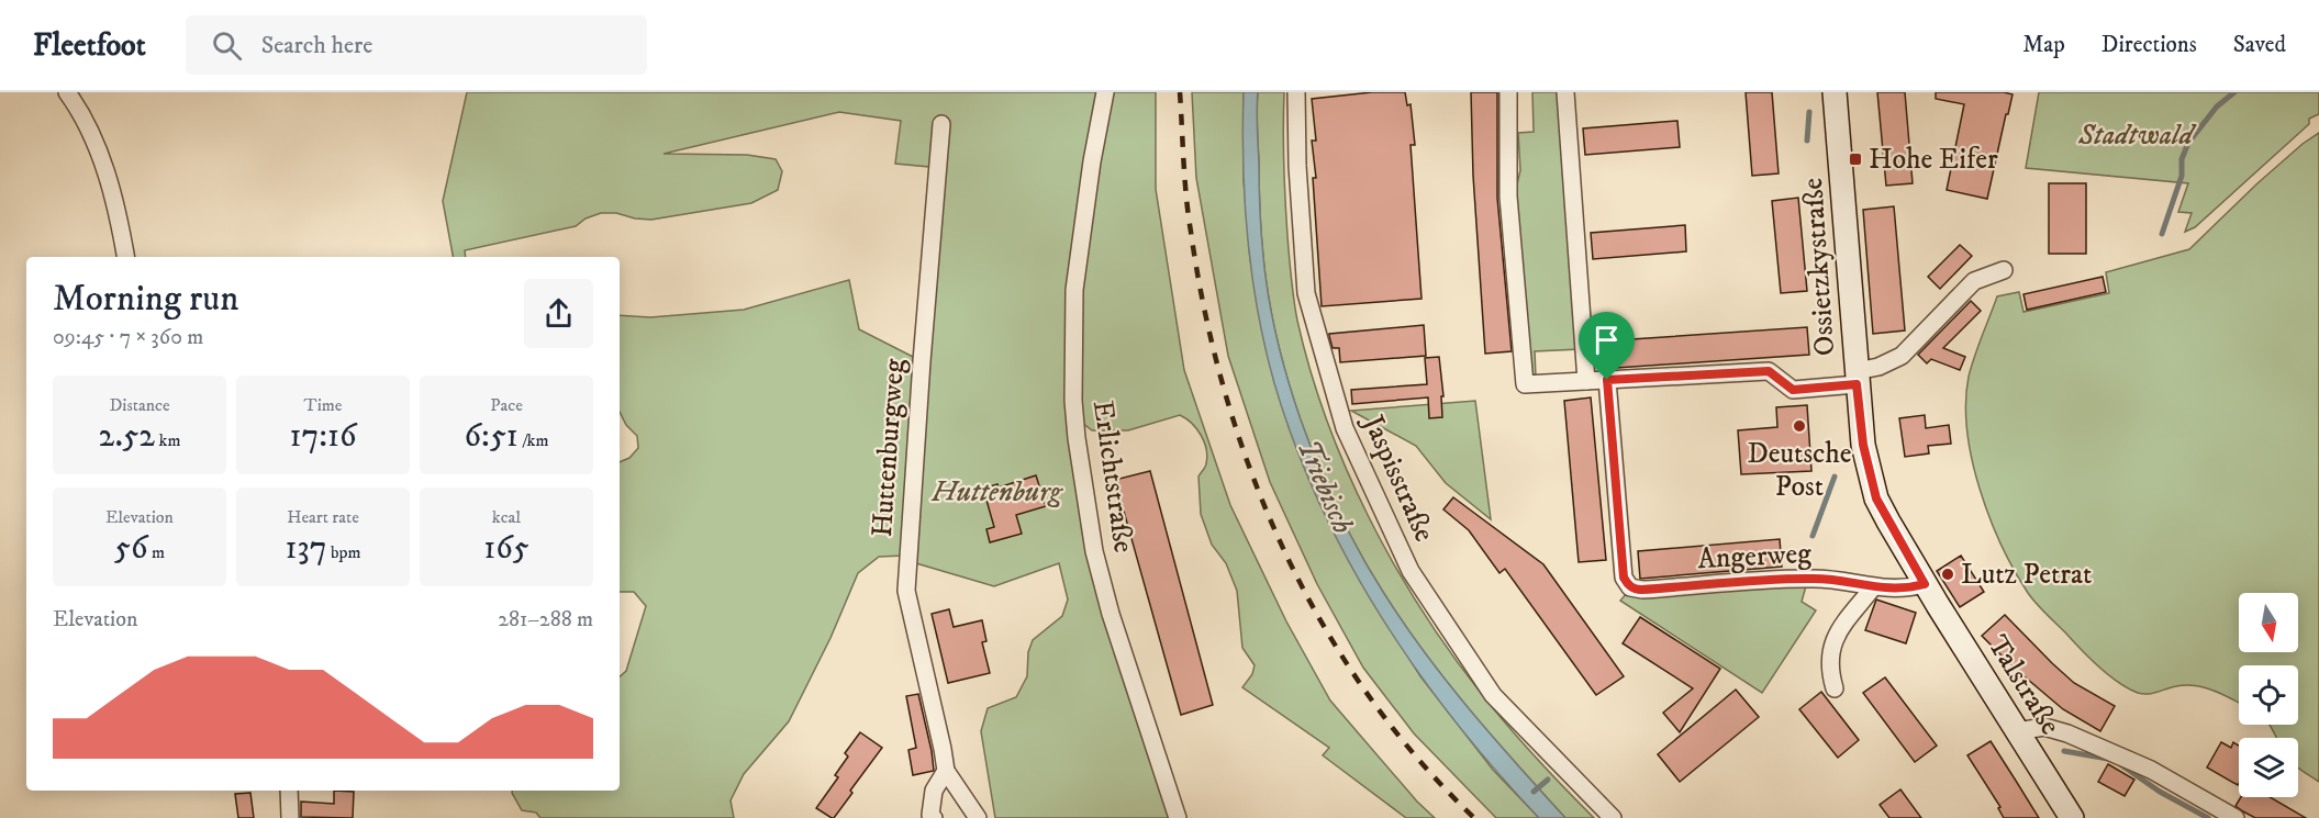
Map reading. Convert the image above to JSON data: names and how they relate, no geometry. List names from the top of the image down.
{
  "streets": {
    "main road": ["Ossietzkystraße", "Talstraße"],
    "street": [
      "Huttenburgweg",
      "Erlichtstraße",
      "Jaspisstraße",
      "Angerweg"
    ]
  },
  "crossings": [
    ["Ossietzkystraße", "Talstraße"]
  ],
  "water": ["Triebisch"],
  "parks": ["Stadtwald", "Huttenburg"],
  "places": {
    "transit": ["Hohe Eifer"],
    "other": ["Deutsche Post", "Lutz Petrat"]
  },
  "north": "bottom",
  "page": {
    "header": "Fleetfoot",
    "search": "Search here",
    "nav": ["Map", "Directions", "Saved"],
    "heading": ["Morning run", "09:45 · 7 × 360 m"],
    "stats": [
      ["Distance", "2.52 km"],
      ["Time", "17:16"],
      ["Pace", "6:51 /km"],
      ["Elevation", "56 m"],
      ["Heart rate", "137 bpm"],
      ["kcal", "165"]
    ],
    "chart": ["Elevation", "281–288 m"]
  }
}
